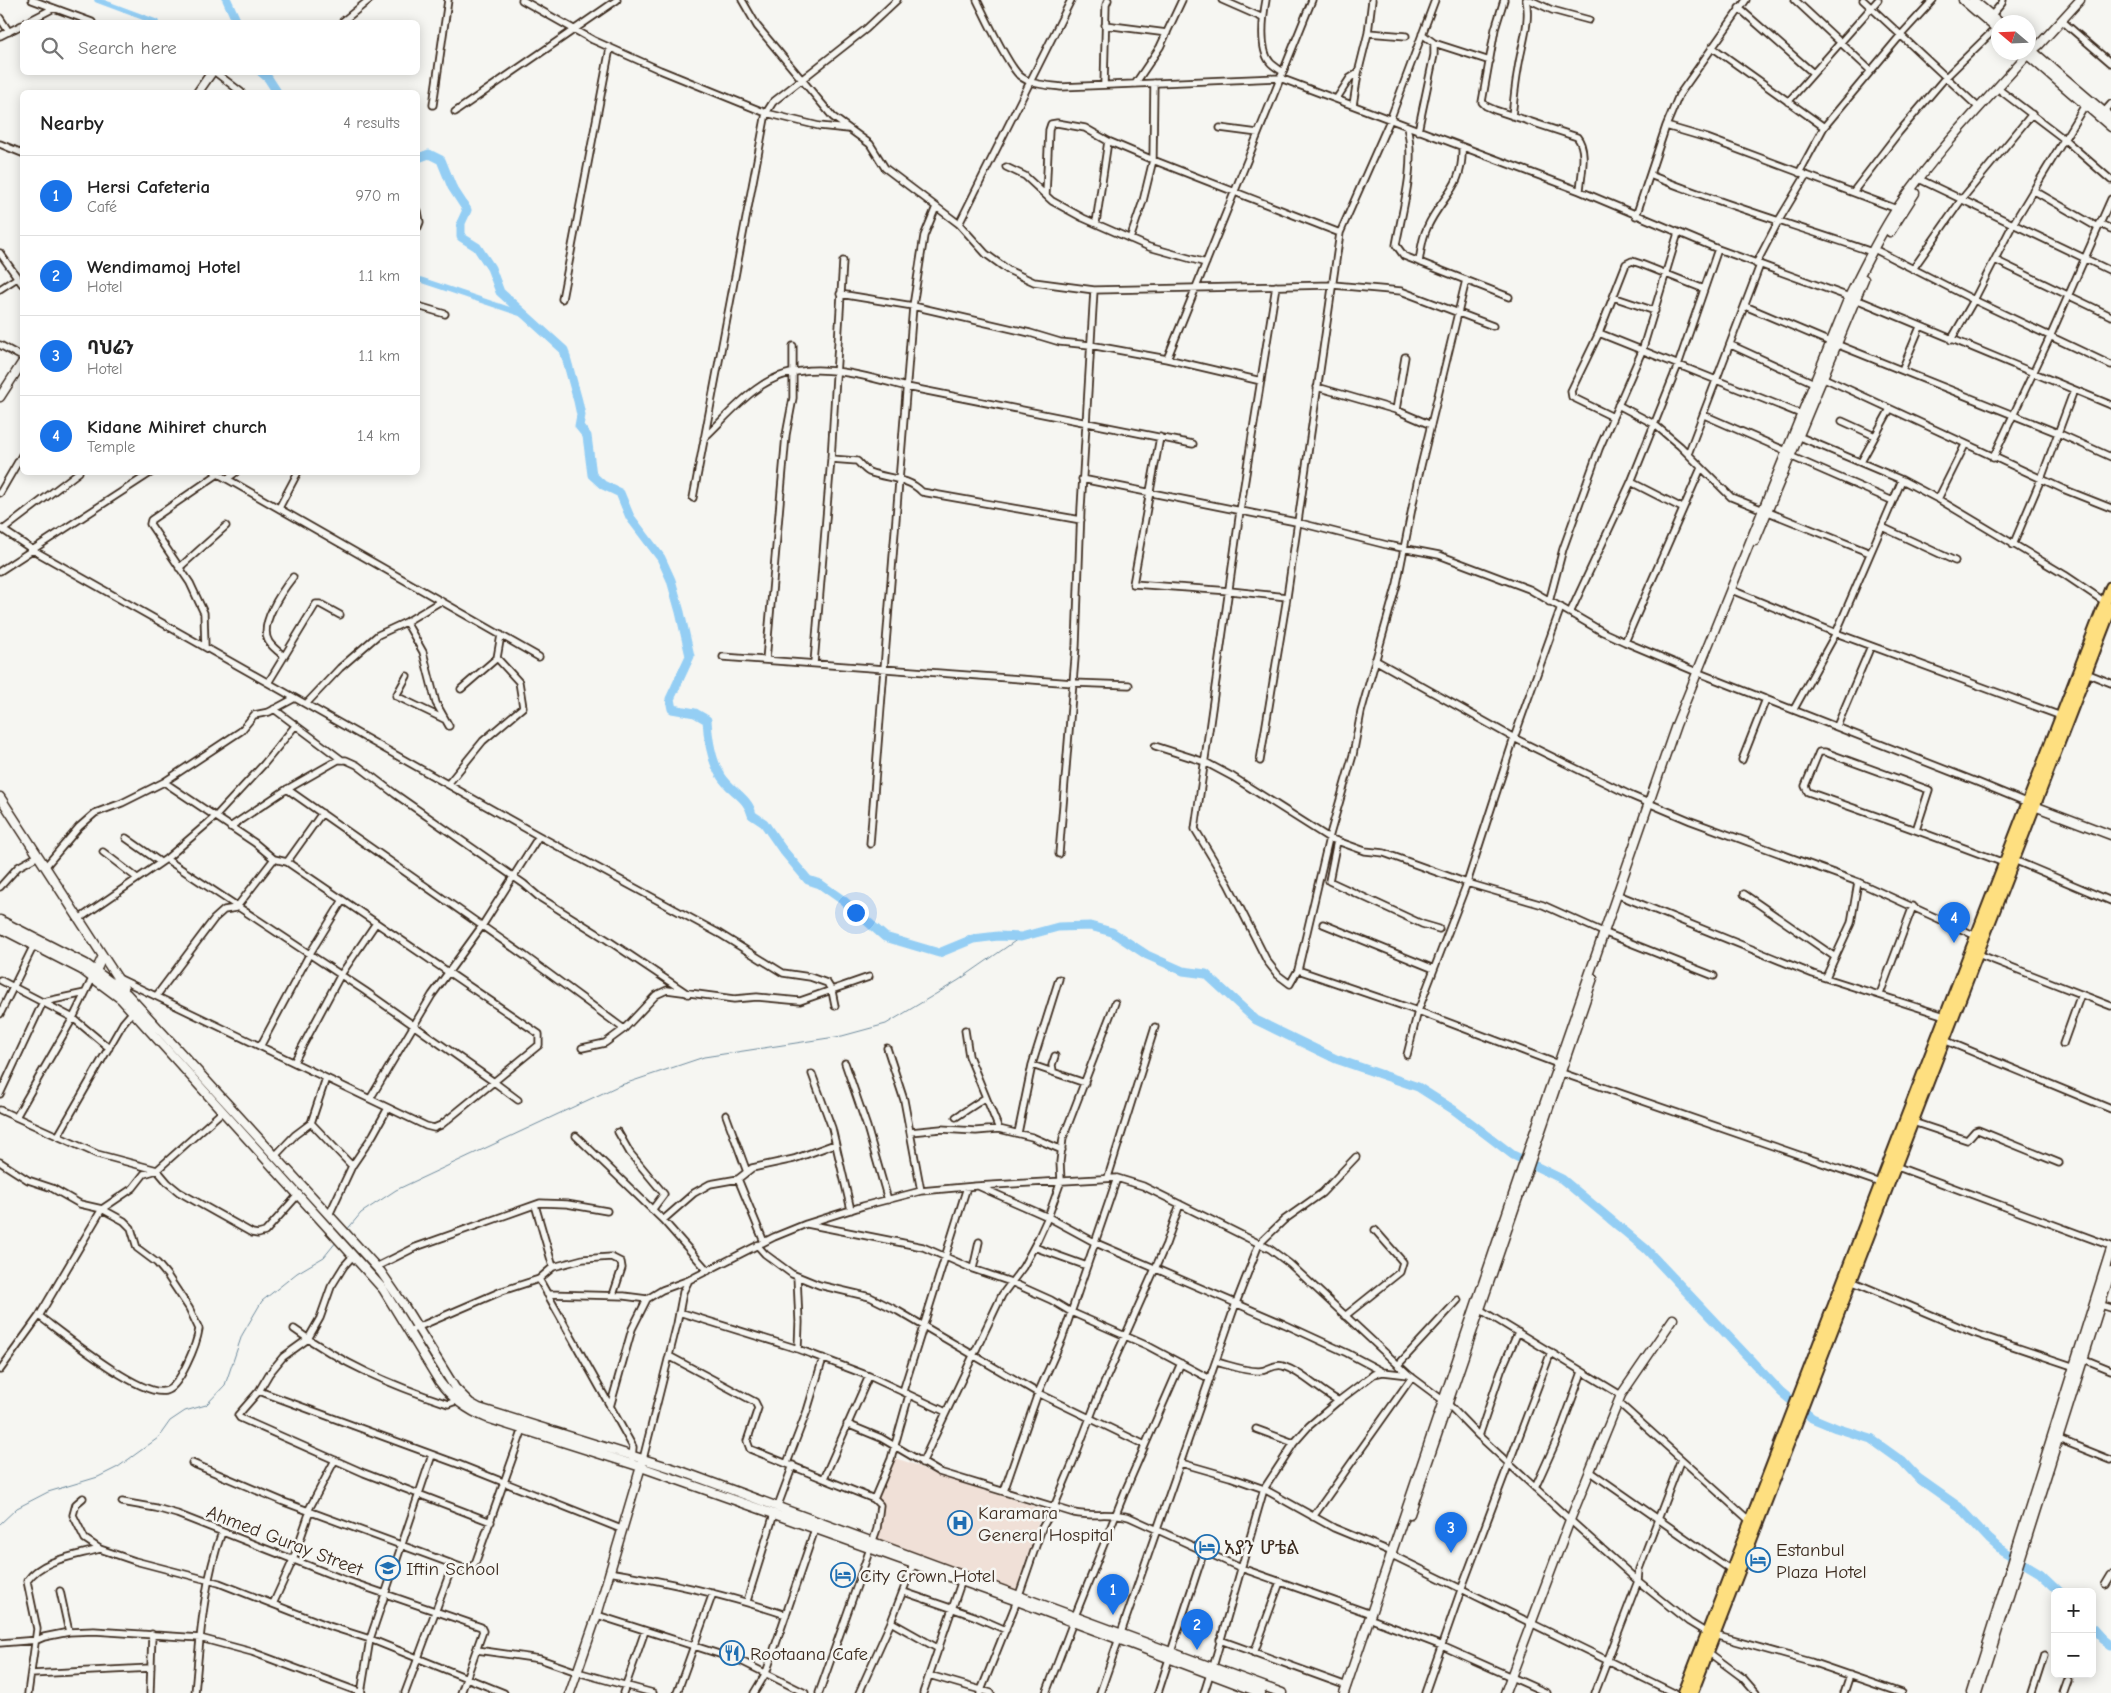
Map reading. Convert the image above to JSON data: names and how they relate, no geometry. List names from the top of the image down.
{
  "streets": {
    "street": ["Ahmed Guray Street"]
  },
  "places": {
    "hospital": ["Karamara General Hospital"],
    "hotel": ["አያን ሆቴል", "Estanbul Plaza Hotel", "City Crown Hotel"],
    "school or university": ["Iftin School"],
    "restaurant": ["Rootaana Cafe"]
  },
  "north": "left",
  "page": {
    "search": "Search here",
    "heading": ["Nearby", "4 results"],
    "list": [
      {
        "mark": "1",
        "name": "Hersi Cafeteria",
        "note": "Café",
        "value": "970 m"
      },
      {
        "mark": "2",
        "name": "Wendimamoj Hotel",
        "note": "Hotel",
        "value": "1.1 km"
      },
      {
        "mark": "3",
        "name": "ባህሬን",
        "note": "Hotel",
        "value": "1.1 km"
      },
      {
        "mark": "4",
        "name": "Kidane Mihiret church",
        "note": "Temple",
        "value": "1.4 km"
      }
    ],
    "pins": [
      "4",
      "3",
      "1",
      "2"
    ],
    "map_buttons": ["+", "−"]
  }
}
